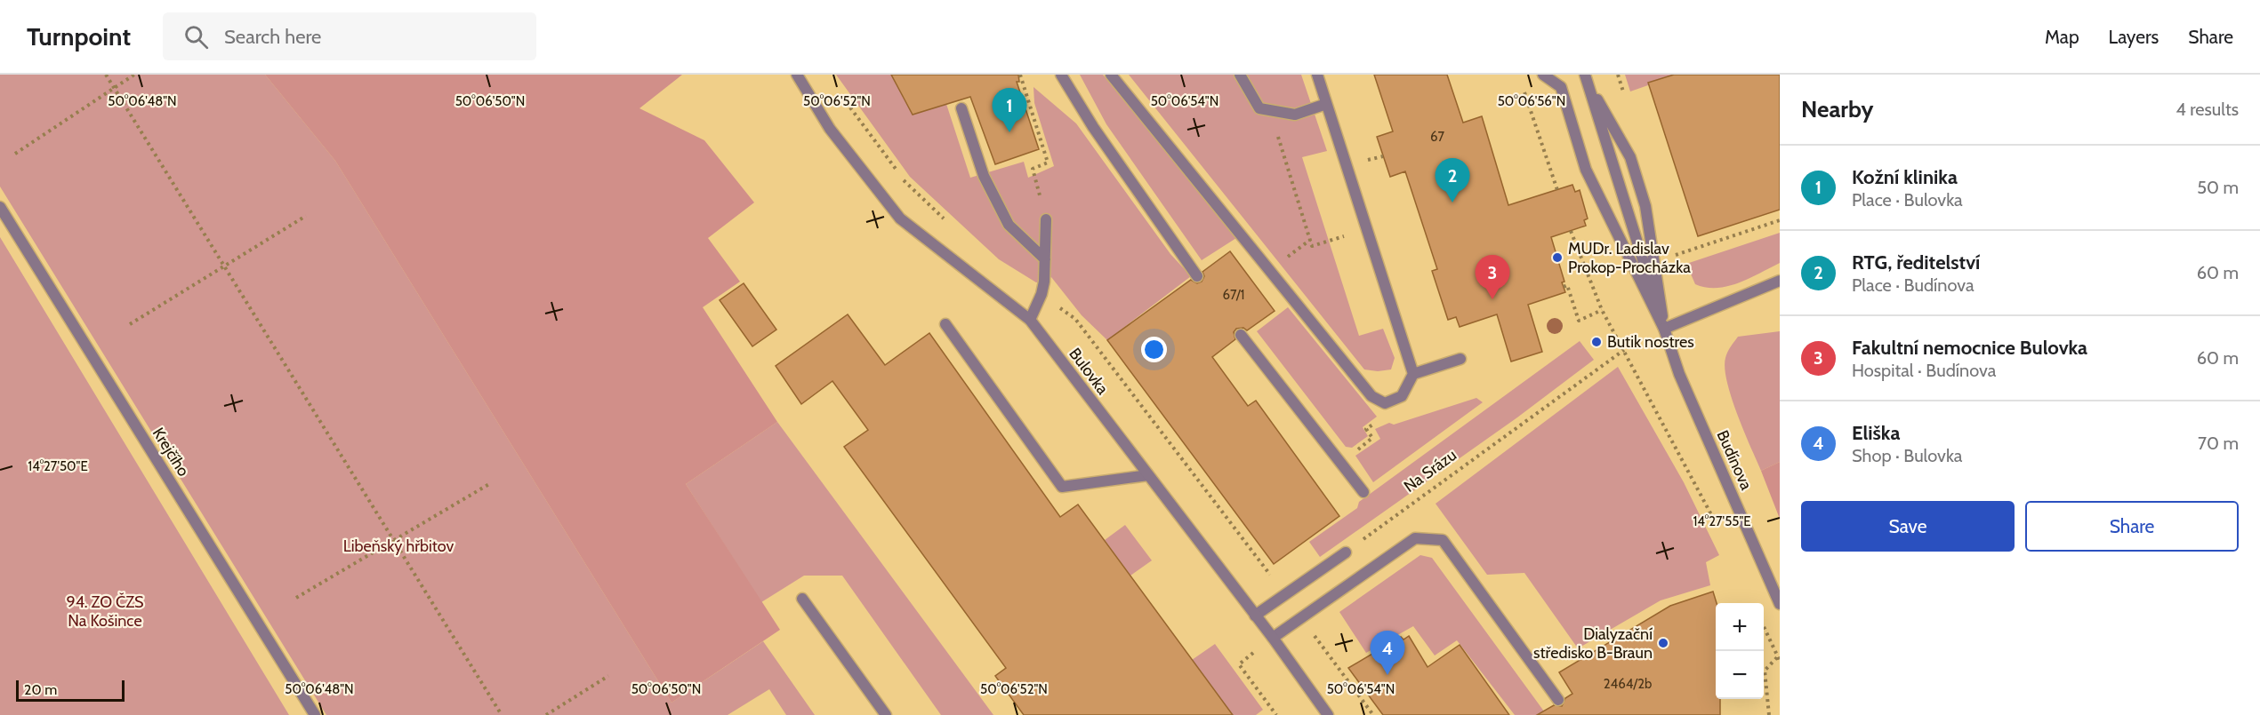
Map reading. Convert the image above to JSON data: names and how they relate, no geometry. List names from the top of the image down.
{
  "streets": {
    "street": ["Bulovka", "Krejčího", "Budínova"],
    "path": ["Na Srázu"]
  },
  "parks": ["Libeňský hřbitov", "94. ZO ČZS Na Košince"],
  "places": ["MUDr. Ladislav Prokop-Procházka", "Butik nostres", "Dialyzační středisko B-Braun"],
  "house_numbers": ["67", "67/1", "2464/2b"],
  "scale_bar": "20 m",
  "page": {
    "header": "Turnpoint",
    "search": "Search here",
    "nav": ["Map", "Layers", "Share"],
    "heading": ["Nearby", "4 results"],
    "pins": [
      "1",
      "2",
      "3",
      "4"
    ],
    "list": [
      {
        "mark": "1",
        "name": "Kožní klinika",
        "note": "Place · Bulovka",
        "value": "50 m"
      },
      {
        "mark": "2",
        "name": "RTG, ředitelství",
        "note": "Place · Budínova",
        "value": "60 m"
      },
      {
        "mark": "3",
        "name": "Fakultní nemocnice Bulovka",
        "note": "Hospital · Budínova",
        "value": "60 m"
      },
      {
        "mark": "4",
        "name": "Eliška",
        "note": "Shop · Bulovka",
        "value": "70 m"
      }
    ],
    "buttons": ["Save", "Share"],
    "map_buttons": ["+", "−"],
    "scale": "20 m"
  },
  "coordinates": [
    "50°06'48\"N",
    "50°06'50\"N",
    "50°06'52\"N",
    "50°06'54\"N",
    "50°06'56\"N",
    "14°27'50\"E",
    "14°27'55\"E"
  ]
}
